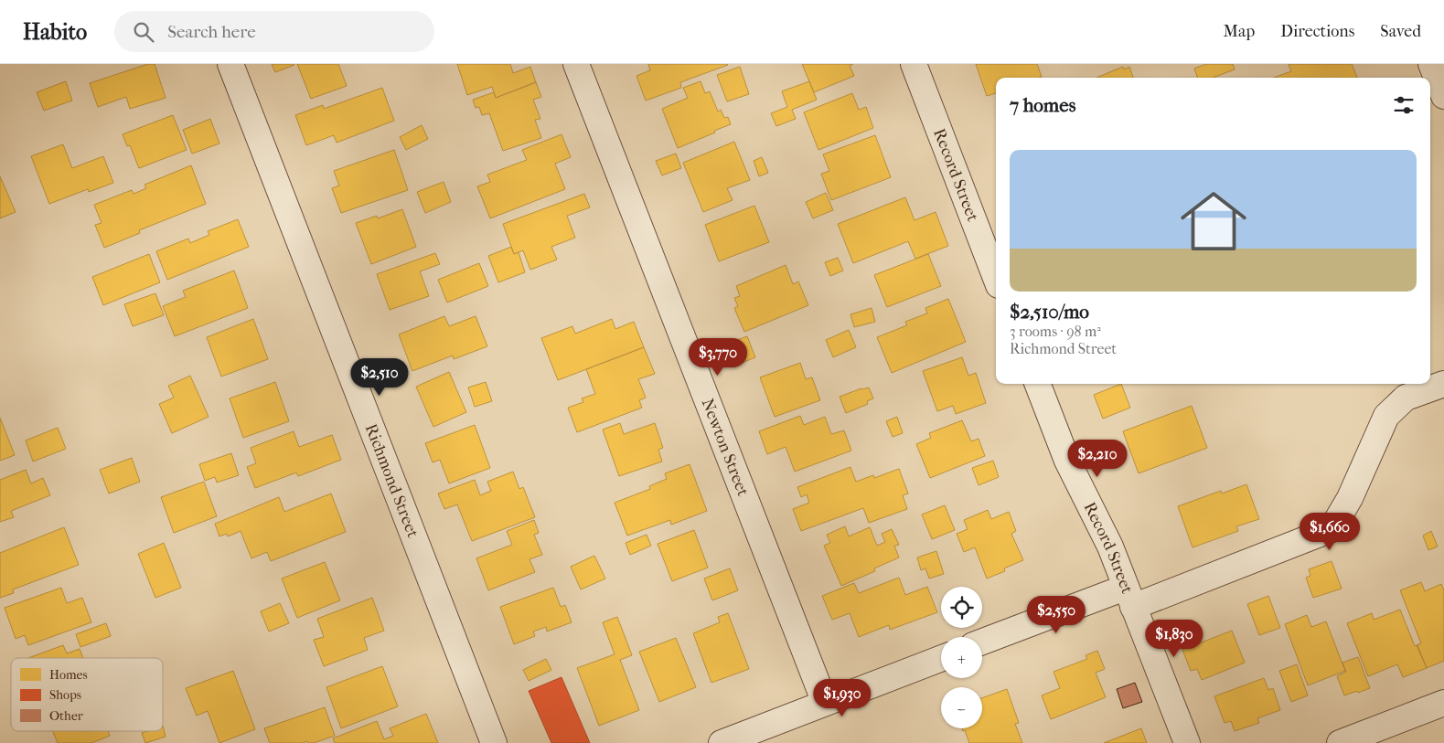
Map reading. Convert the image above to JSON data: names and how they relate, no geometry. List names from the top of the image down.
{
  "streets": {
    "street": ["Record Street", "Newton Street", "Richmond Street"]
  },
  "legend": ["Homes", "Shops", "Other"],
  "page": {
    "header": "Habito",
    "search": "Search here",
    "nav": ["Map", "Directions", "Saved"],
    "heading": "7 homes",
    "list": [
      {
        "name": "$2,510/mo",
        "note": "3 rooms · 98 m² · Richmond Street"
      }
    ],
    "price": [
      "$3,770",
      "$2,510",
      "$2,210",
      "$1,660",
      "$2,550",
      "$1,830",
      "$1,930"
    ],
    "map_buttons": ["+", "−"]
  }
}
